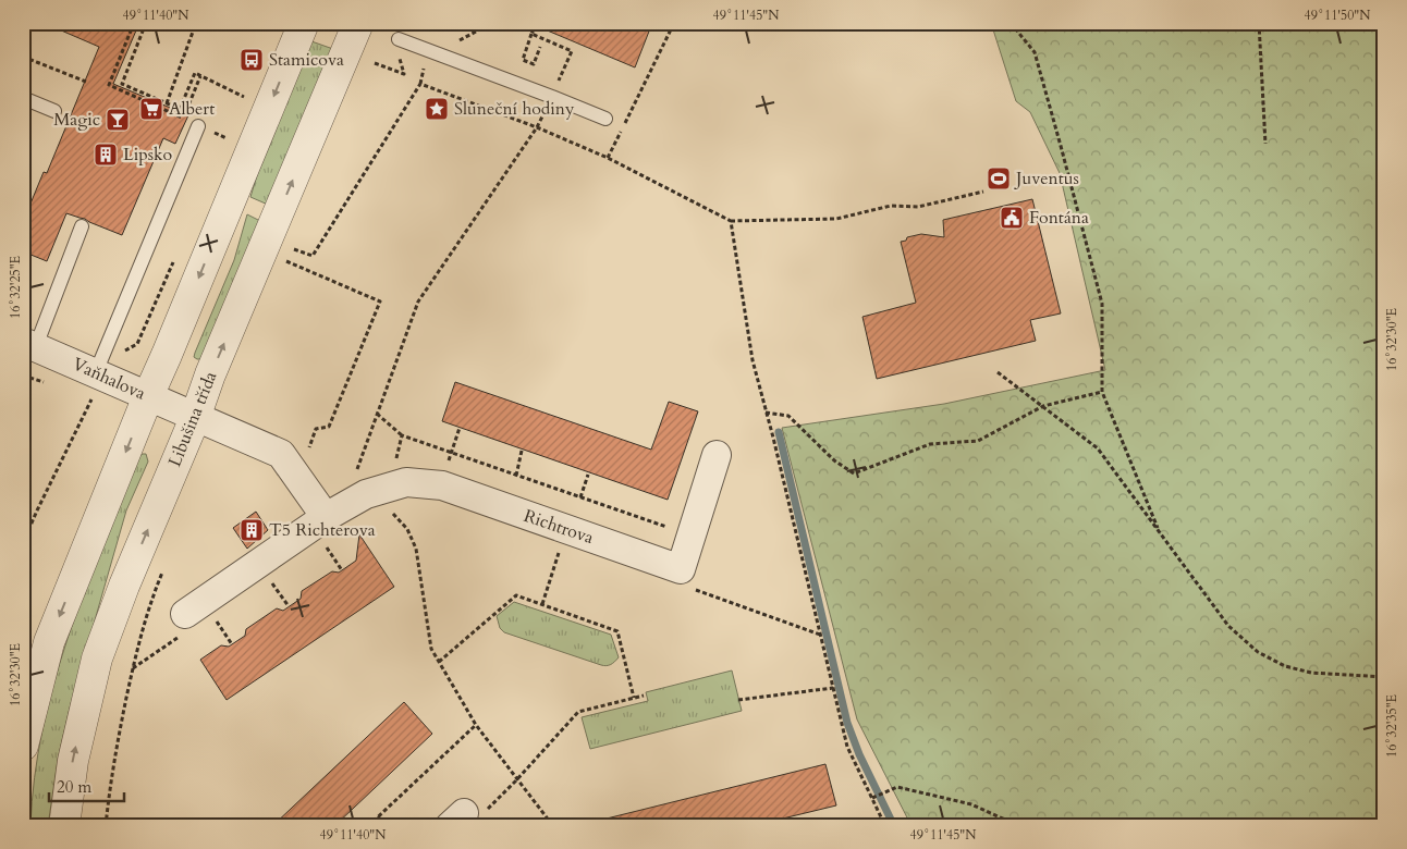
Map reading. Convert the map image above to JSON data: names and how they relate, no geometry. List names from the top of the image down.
{
  "streets": {
    "street": ["Vaňhalova", "Libušina třída", "Richtrova"]
  },
  "crossings": [
    ["Vaňhalova", "Libušina třída"]
  ],
  "places": {
    "bus stop": ["Stamicova"],
    "supermarket": ["Albert"],
    "place": ["Sluneční hodiny"],
    "bar": ["Magic"],
    "building": ["Lipsko", "T5 Richterova"],
    "sports": ["Juventus"],
    "public building": ["Fontána"]
  },
  "scale_bar": "20 m",
  "coordinates": [
    "49°11'40\"N",
    "49°11'45\"N",
    "49°11'50\"N",
    "16°32'25\"E",
    "16°32'30\"E",
    "16°32'35\"E"
  ]
}
